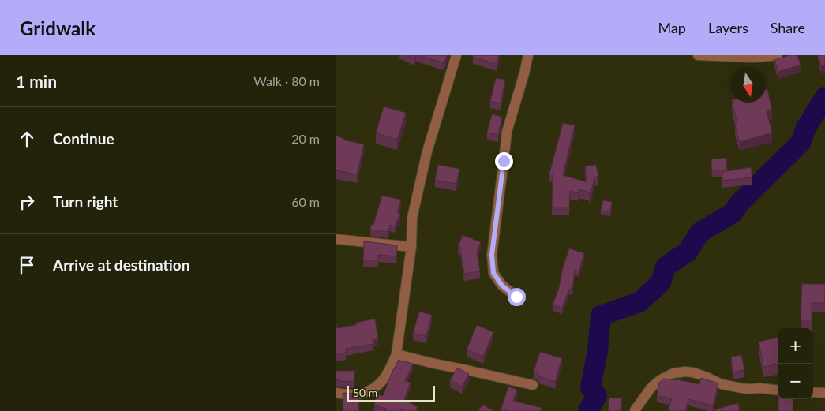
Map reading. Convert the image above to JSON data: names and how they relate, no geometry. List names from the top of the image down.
{
  "scale_bar": "50 m",
  "north": "bottom",
  "page": {
    "header": "Gridwalk",
    "nav": ["Map", "Layers", "Share"],
    "heading": ["1 min", "Walk · 80 m"],
    "list": [
      ["Continue", "20 m"],
      ["Turn right", "60 m"],
      "Arrive at destination"
    ],
    "map_buttons": ["+", "−"],
    "scale": "50 m"
  }
}
